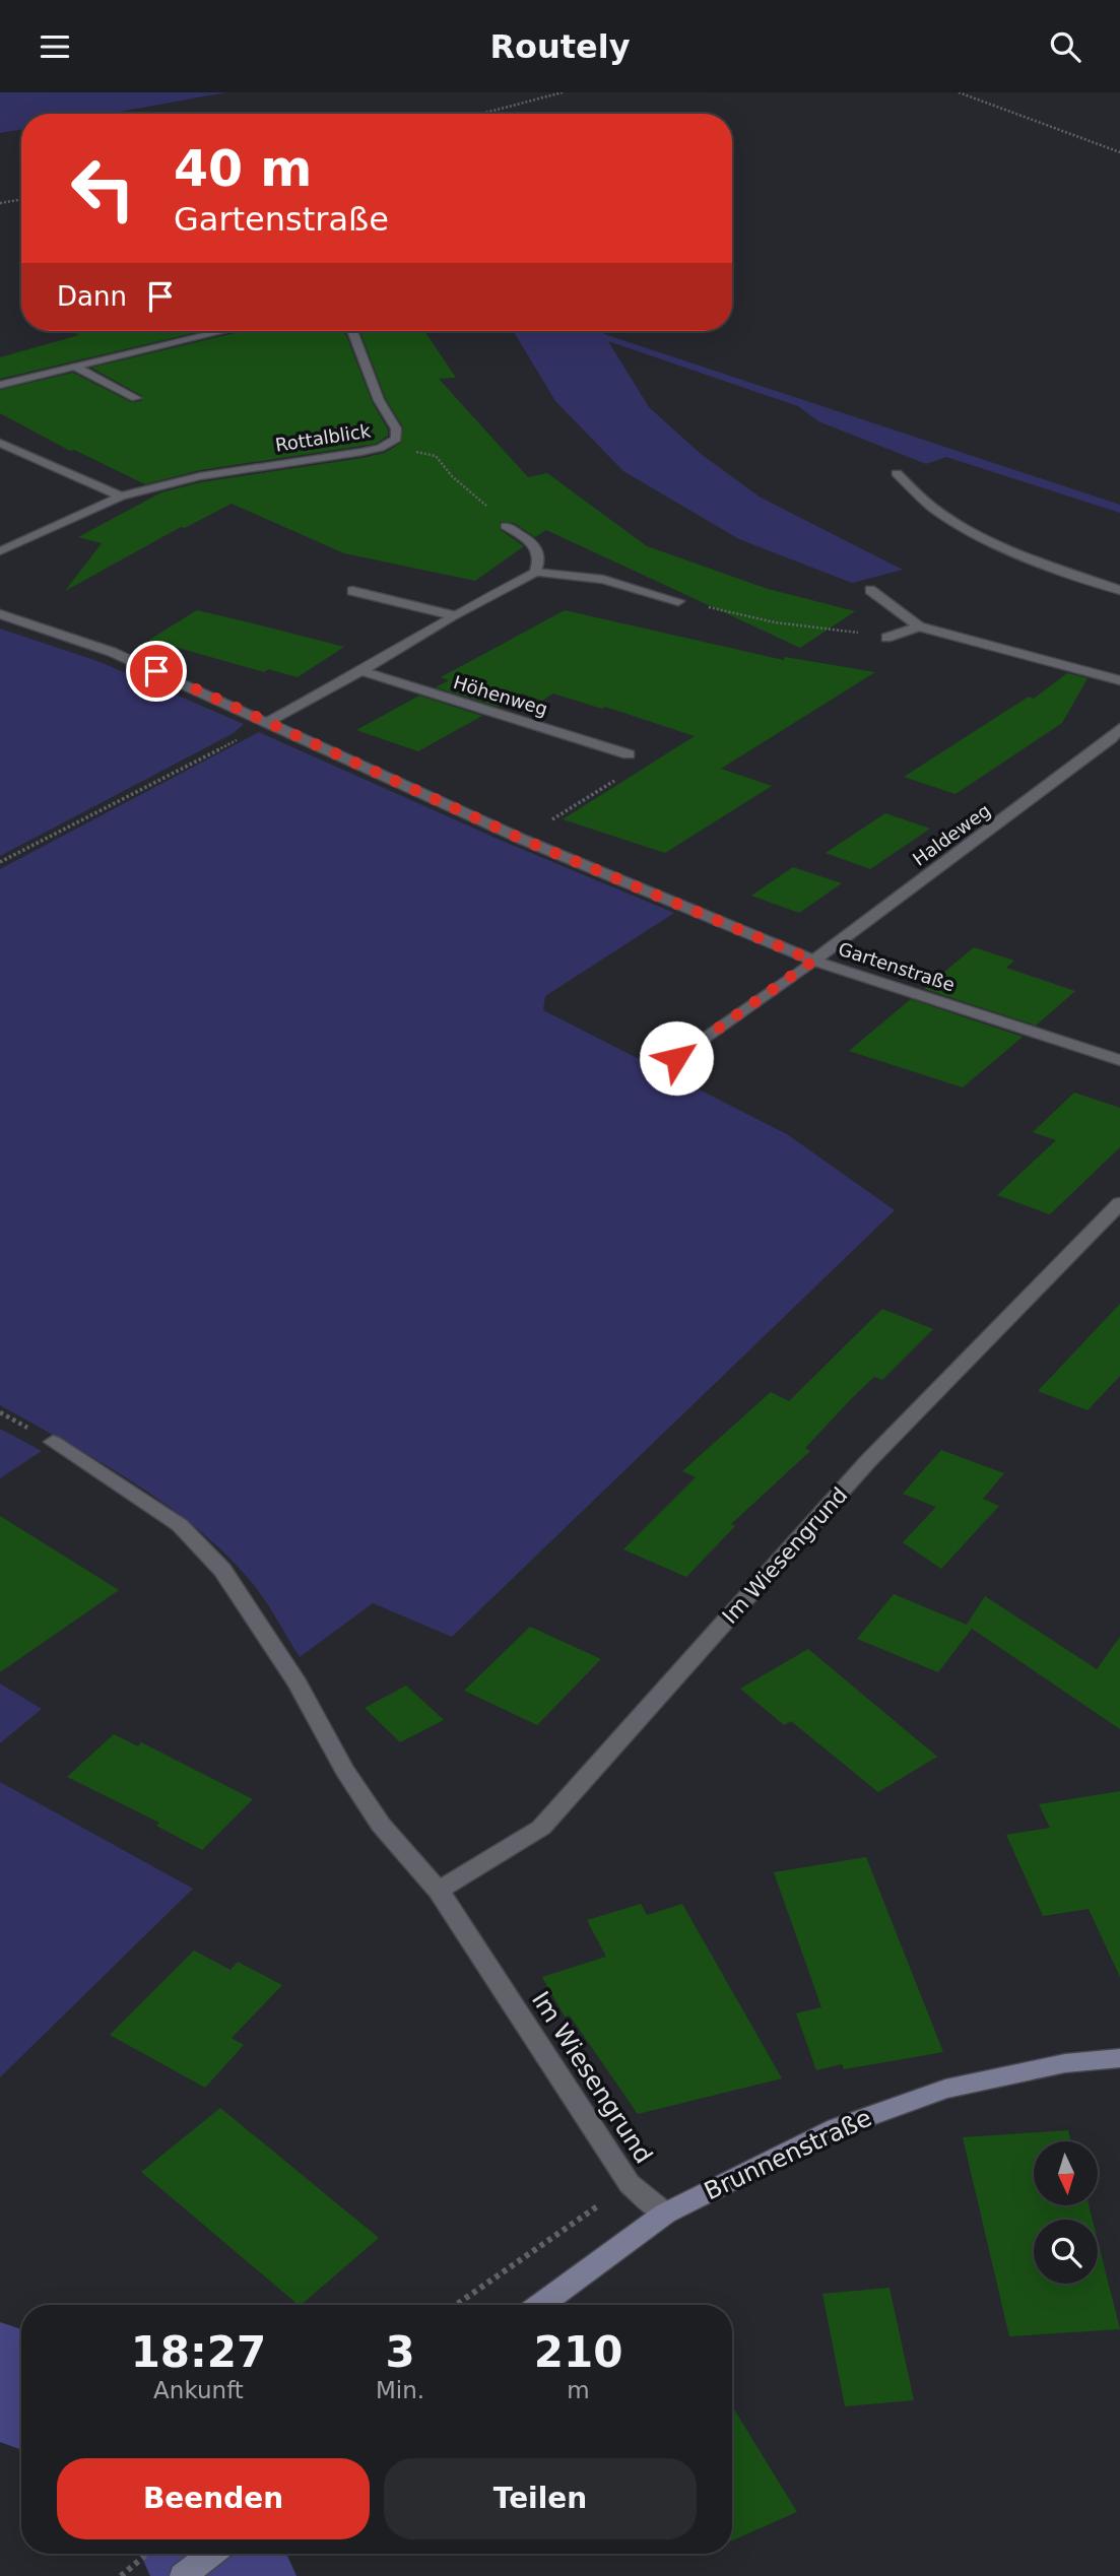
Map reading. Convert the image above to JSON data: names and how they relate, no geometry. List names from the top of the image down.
{
  "streets": {
    "street": [
      "Rottalblick",
      "Höhenweg",
      "Haldeweg",
      "Gartenstraße",
      "Im Wiesengrund",
      "Brunnenstraße"
    ]
  },
  "crossings": [
    ["Haldeweg", "Gartenstraße"],
    ["Im Wiesengrund", "Brunnenstraße"]
  ],
  "north": "bottom",
  "page": {
    "header": "Routely",
    "turn": ["40 m", "Gartenstraße"],
    "then": "Dann",
    "eta": [
      "18:27",
      "Ankunft",
      "3",
      "Min.",
      "210",
      "m"
    ],
    "buttons": ["Beenden", "Teilen"]
  }
}
